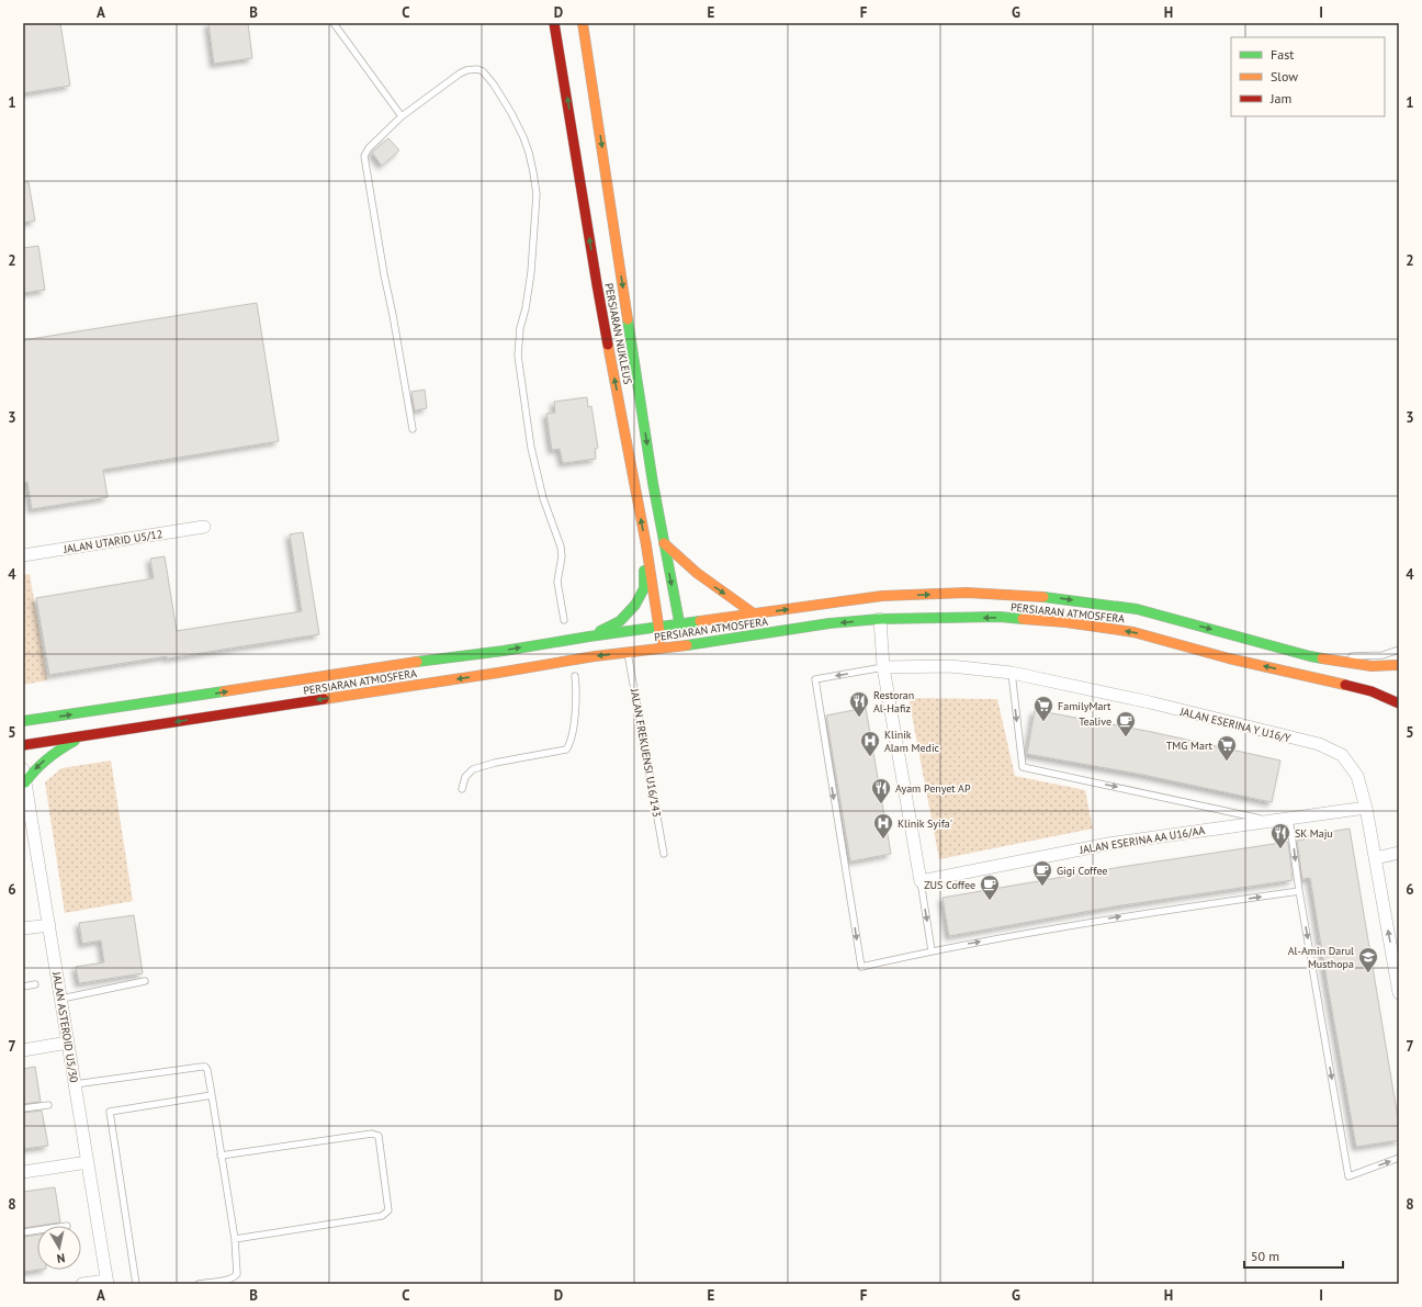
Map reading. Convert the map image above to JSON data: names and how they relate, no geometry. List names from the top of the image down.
{
  "streets": {
    "street": [
      "PERSIARAN NUKLEUS",
      "JALAN UTARID U5/12",
      "PERSIARAN ATMOSFERA",
      "JALAN ESERINA Y U16/Y",
      "JALAN ESERINA AA U16/AA",
      "JALAN ASTEROID U5/30"
    ],
    "lane": ["JALAN FREKUENSI U16/143"]
  },
  "crossings": [
    ["PERSIARAN NUKLEUS", "PERSIARAN ATMOSFERA"],
    ["PERSIARAN ATMOSFERA", "JALAN FREKUENSI U16/143"],
    ["JALAN ESERINA Y U16/Y", "JALAN ESERINA AA U16/AA"]
  ],
  "places": {
    "restaurant": ["Restoran Al-Hafiz", "Ayam Penyet AP", "SK Maju"],
    "supermarket": ["FamilyMart", "TMG Mart"],
    "cafe": ["Tealive", "Gigi Coffee", "ZUS Coffee"],
    "hospital": ["Klinik Alam Medic", "Klinik Syifa'"],
    "school or university": ["Al-Amin Darul Musthopa"]
  },
  "legend": ["Fast", "Slow", "Jam"],
  "scale_bar": "50 m",
  "north": "bottom",
  "grid": {
    "columns": [
      "A",
      "B",
      "C",
      "D",
      "E",
      "F",
      "G",
      "H",
      "I"
    ],
    "rows": [
      "1",
      "2",
      "3",
      "4",
      "5",
      "6",
      "7",
      "8"
    ]
  }
}
